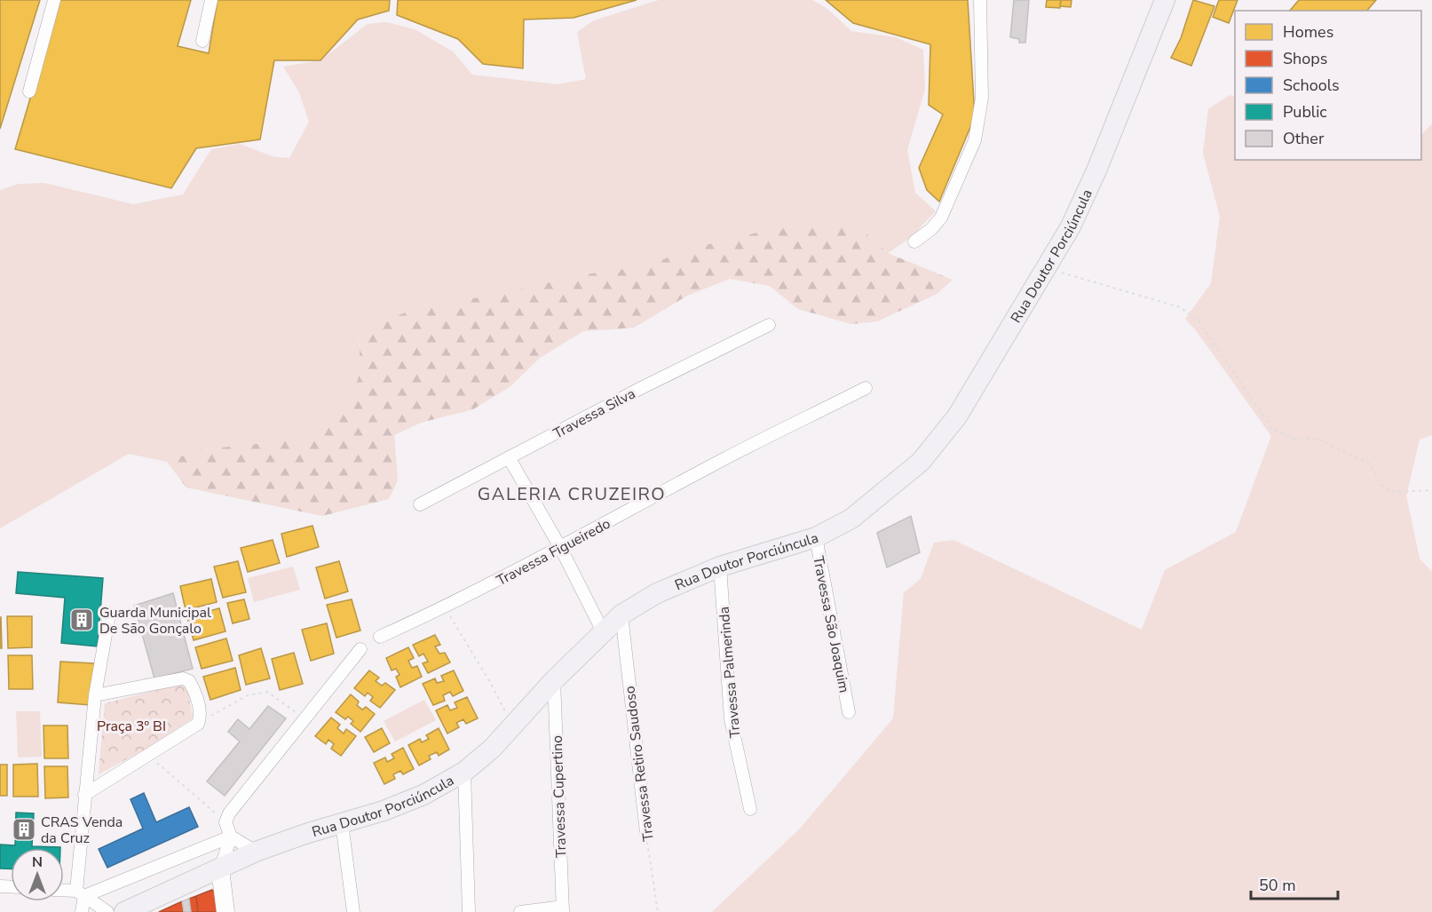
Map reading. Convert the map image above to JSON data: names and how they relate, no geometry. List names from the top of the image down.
{
  "streets": {
    "main road": ["Rua Doutor Porciúncula"],
    "street": [
      "Travessa Silva",
      "Travessa Figueiredo",
      "Travessa São Joaquim",
      "Travessa Palmerinda",
      "Travessa Retiro Saudoso",
      "Travessa Cupertino"
    ]
  },
  "crossings": [
    ["Rua Doutor Porciúncula", "Travessa São Joaquim"],
    ["Rua Doutor Porciúncula", "Travessa Palmerinda"],
    ["Rua Doutor Porciúncula", "Travessa Retiro Saudoso"],
    ["Rua Doutor Porciúncula", "Travessa Cupertino"]
  ],
  "districts": ["GALERIA CRUZEIRO"],
  "parks": ["Praça 3º BI"],
  "places": {
    "building": ["Guarda Municipal De São Gonçalo", "CRAS Venda da Cruz"]
  },
  "legend": [
    "Homes",
    "Shops",
    "Schools",
    "Public",
    "Other"
  ],
  "scale_bar": "50 m",
  "north": "top"
}
